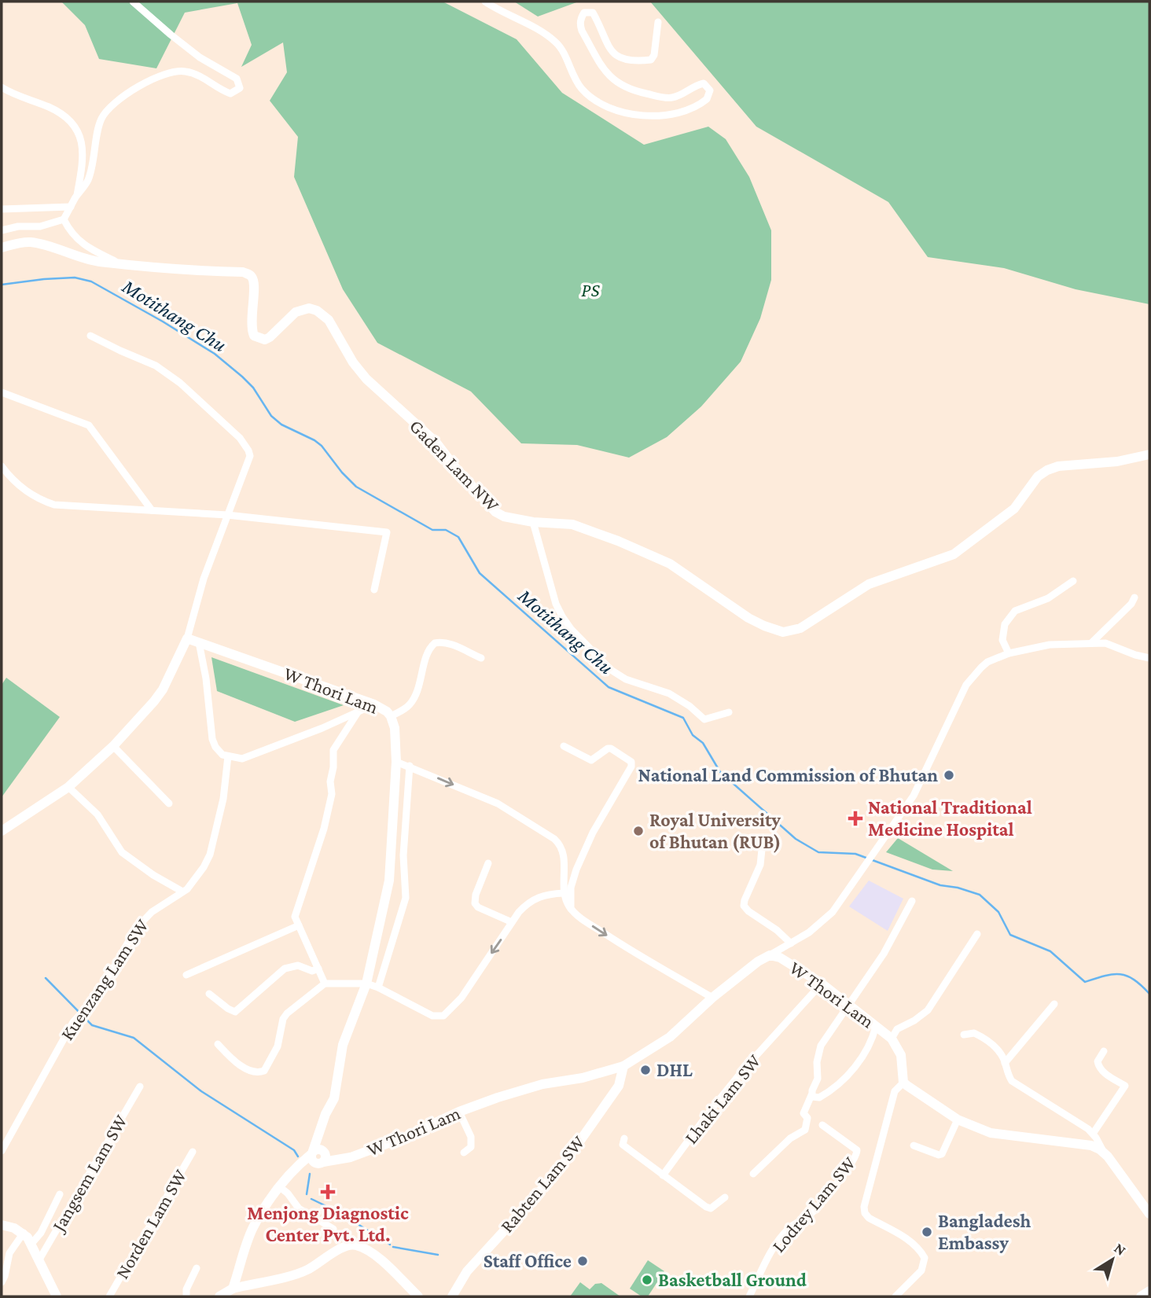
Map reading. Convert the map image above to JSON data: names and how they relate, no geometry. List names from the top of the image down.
{
  "streets": {
    "main road": ["Gaden Lam NW", "W Thori Lam", "Rabten Lam SW"],
    "street": [
      "Kuenzang Lam SW",
      "Lhaki Lam SW",
      "Jangsem Lam SW",
      "Lodrey Lam SW",
      "Norden Lam SW"
    ]
  },
  "crossings": [
    ["W Thori Lam", "Lhaki Lam SW"],
    ["W Thori Lam", "Rabten Lam SW"]
  ],
  "water": ["Motithang Chu"],
  "parks": ["PS"],
  "places": {
    "other": [
      "National Land Commission of Bhutan",
      "Royal University of Bhutan (RUB)",
      "DHL",
      "Bangladesh Embassy",
      "Staff Office",
      "Basketball Ground"
    ],
    "health": ["National Traditional Medicine Hospital", "Menjong Diagnostic Center Pvt. Ltd."]
  },
  "north": "top right"
}
